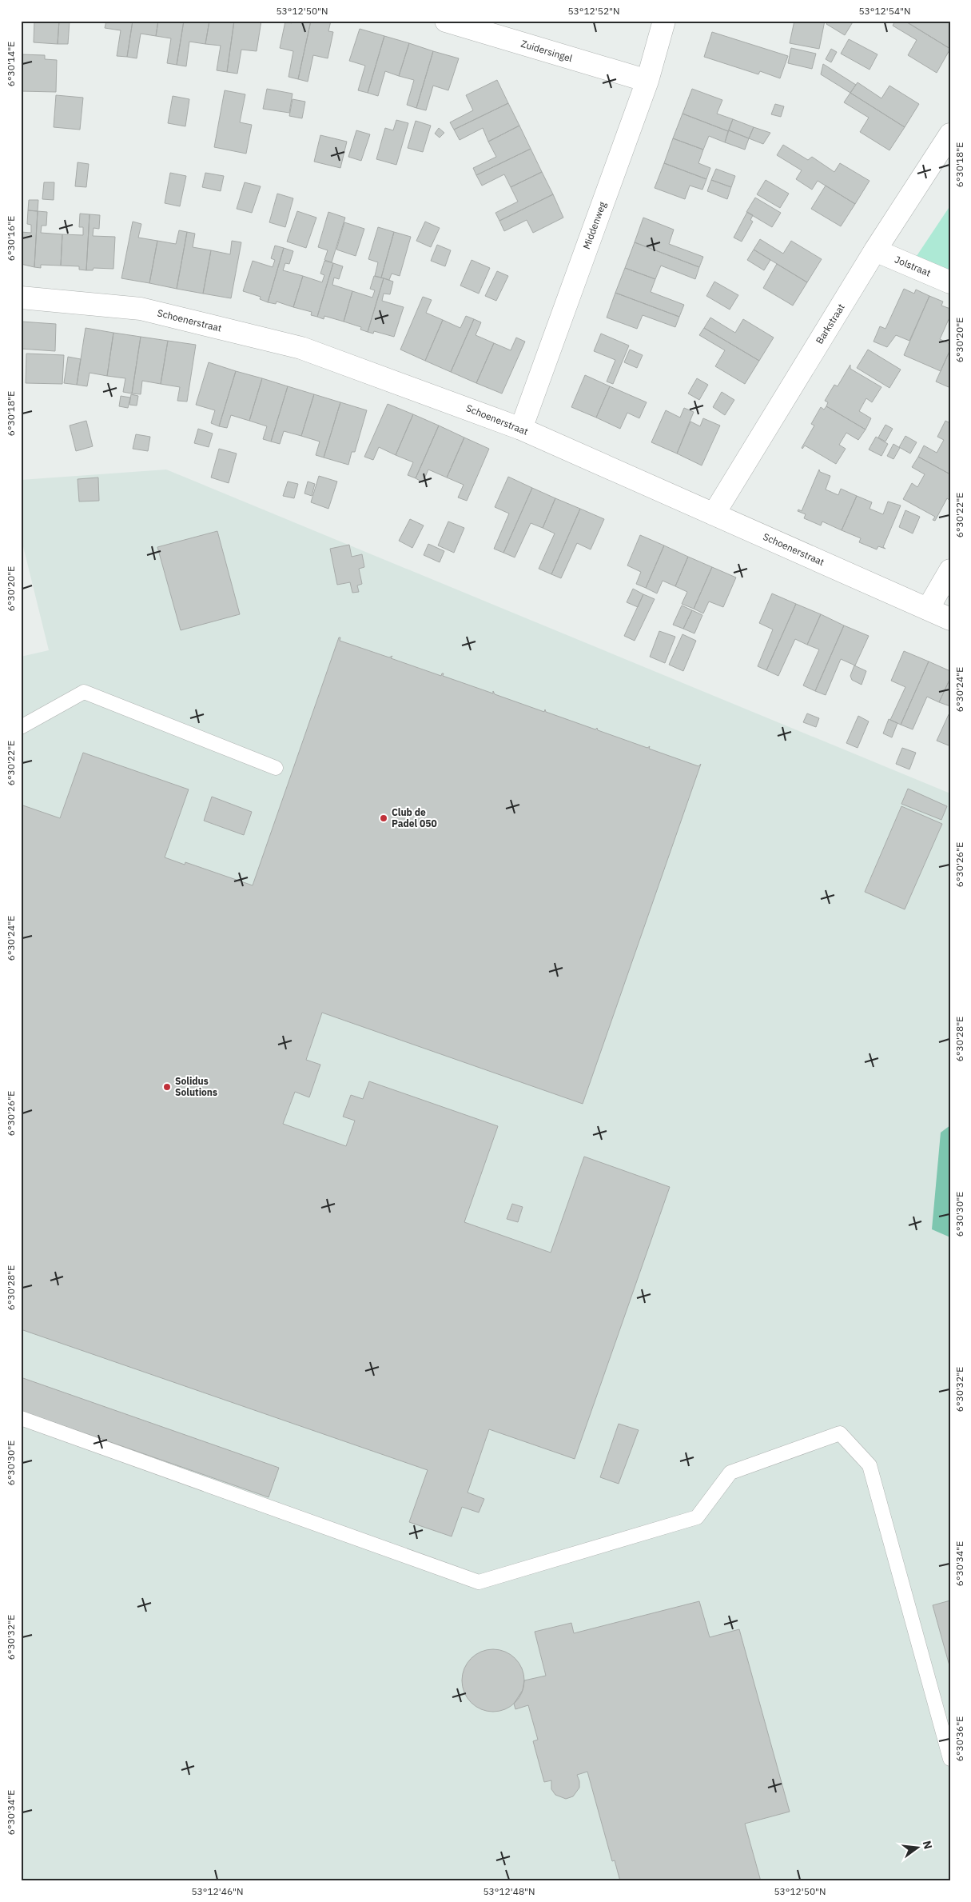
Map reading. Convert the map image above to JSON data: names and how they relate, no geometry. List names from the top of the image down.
{
  "streets": {
    "street": [
      "Zuidersingel",
      "Middenweg",
      "Jolstraat",
      "Schoenerstraat",
      "Barkstraat"
    ]
  },
  "crossings": [
    ["Zuidersingel", "Middenweg"],
    ["Middenweg", "Schoenerstraat"],
    ["Jolstraat", "Barkstraat"],
    ["Schoenerstraat", "Barkstraat"]
  ],
  "places": ["Club de Padel 050", "Solidus Solutions"],
  "north": "right",
  "coordinates": [
    "53°12'50\"N",
    "53°12'52\"N",
    "53°12'54\"N",
    "6°30'14\"E",
    "6°30'18\"E",
    "6°30'16\"E",
    "6°30'20\"E",
    "6°30'22\"E",
    "6°30'24\"E",
    "6°30'26\"E",
    "6°30'28\"E",
    "6°30'30\"E",
    "6°30'32\"E",
    "6°30'34\"E",
    "6°30'36\"E",
    "53°12'46\"N",
    "53°12'48\"N"
  ]
}
